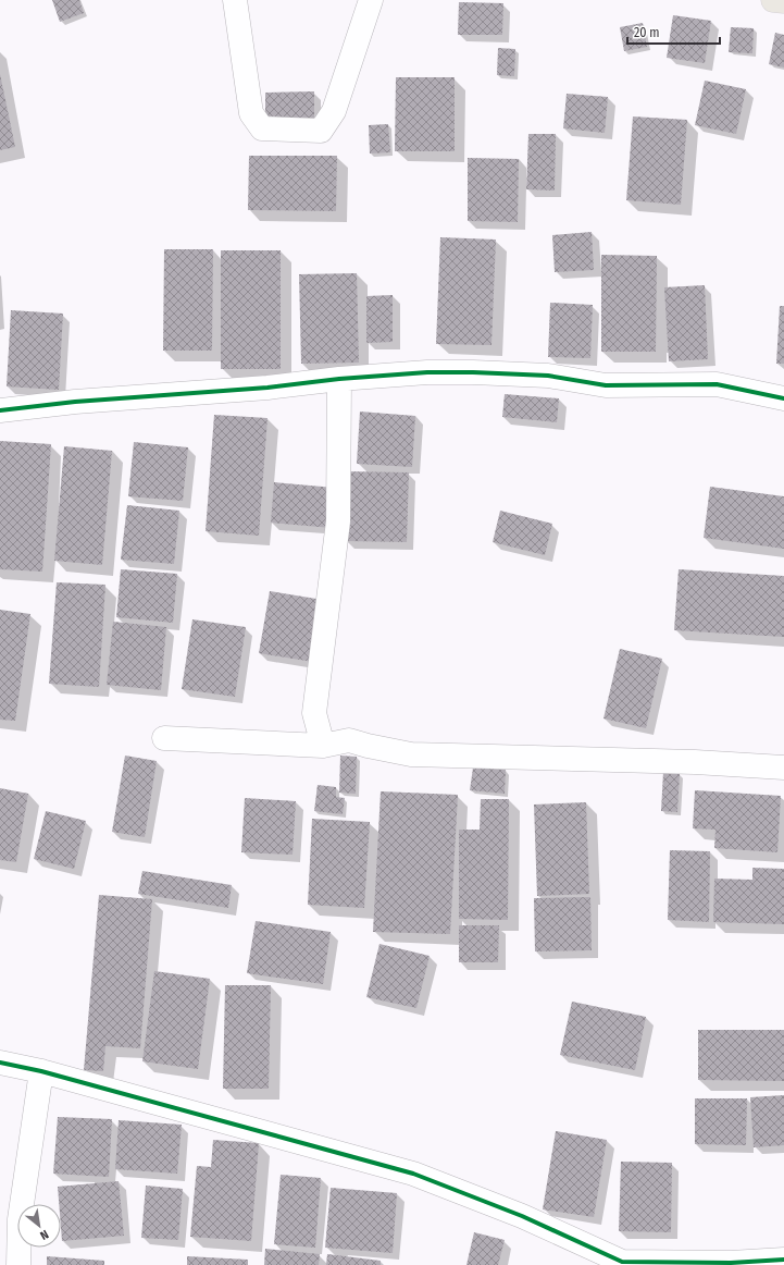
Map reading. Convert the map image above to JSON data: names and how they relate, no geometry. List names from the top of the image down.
{
  "scale_bar": "20 m",
  "north": "bottom right"
}
